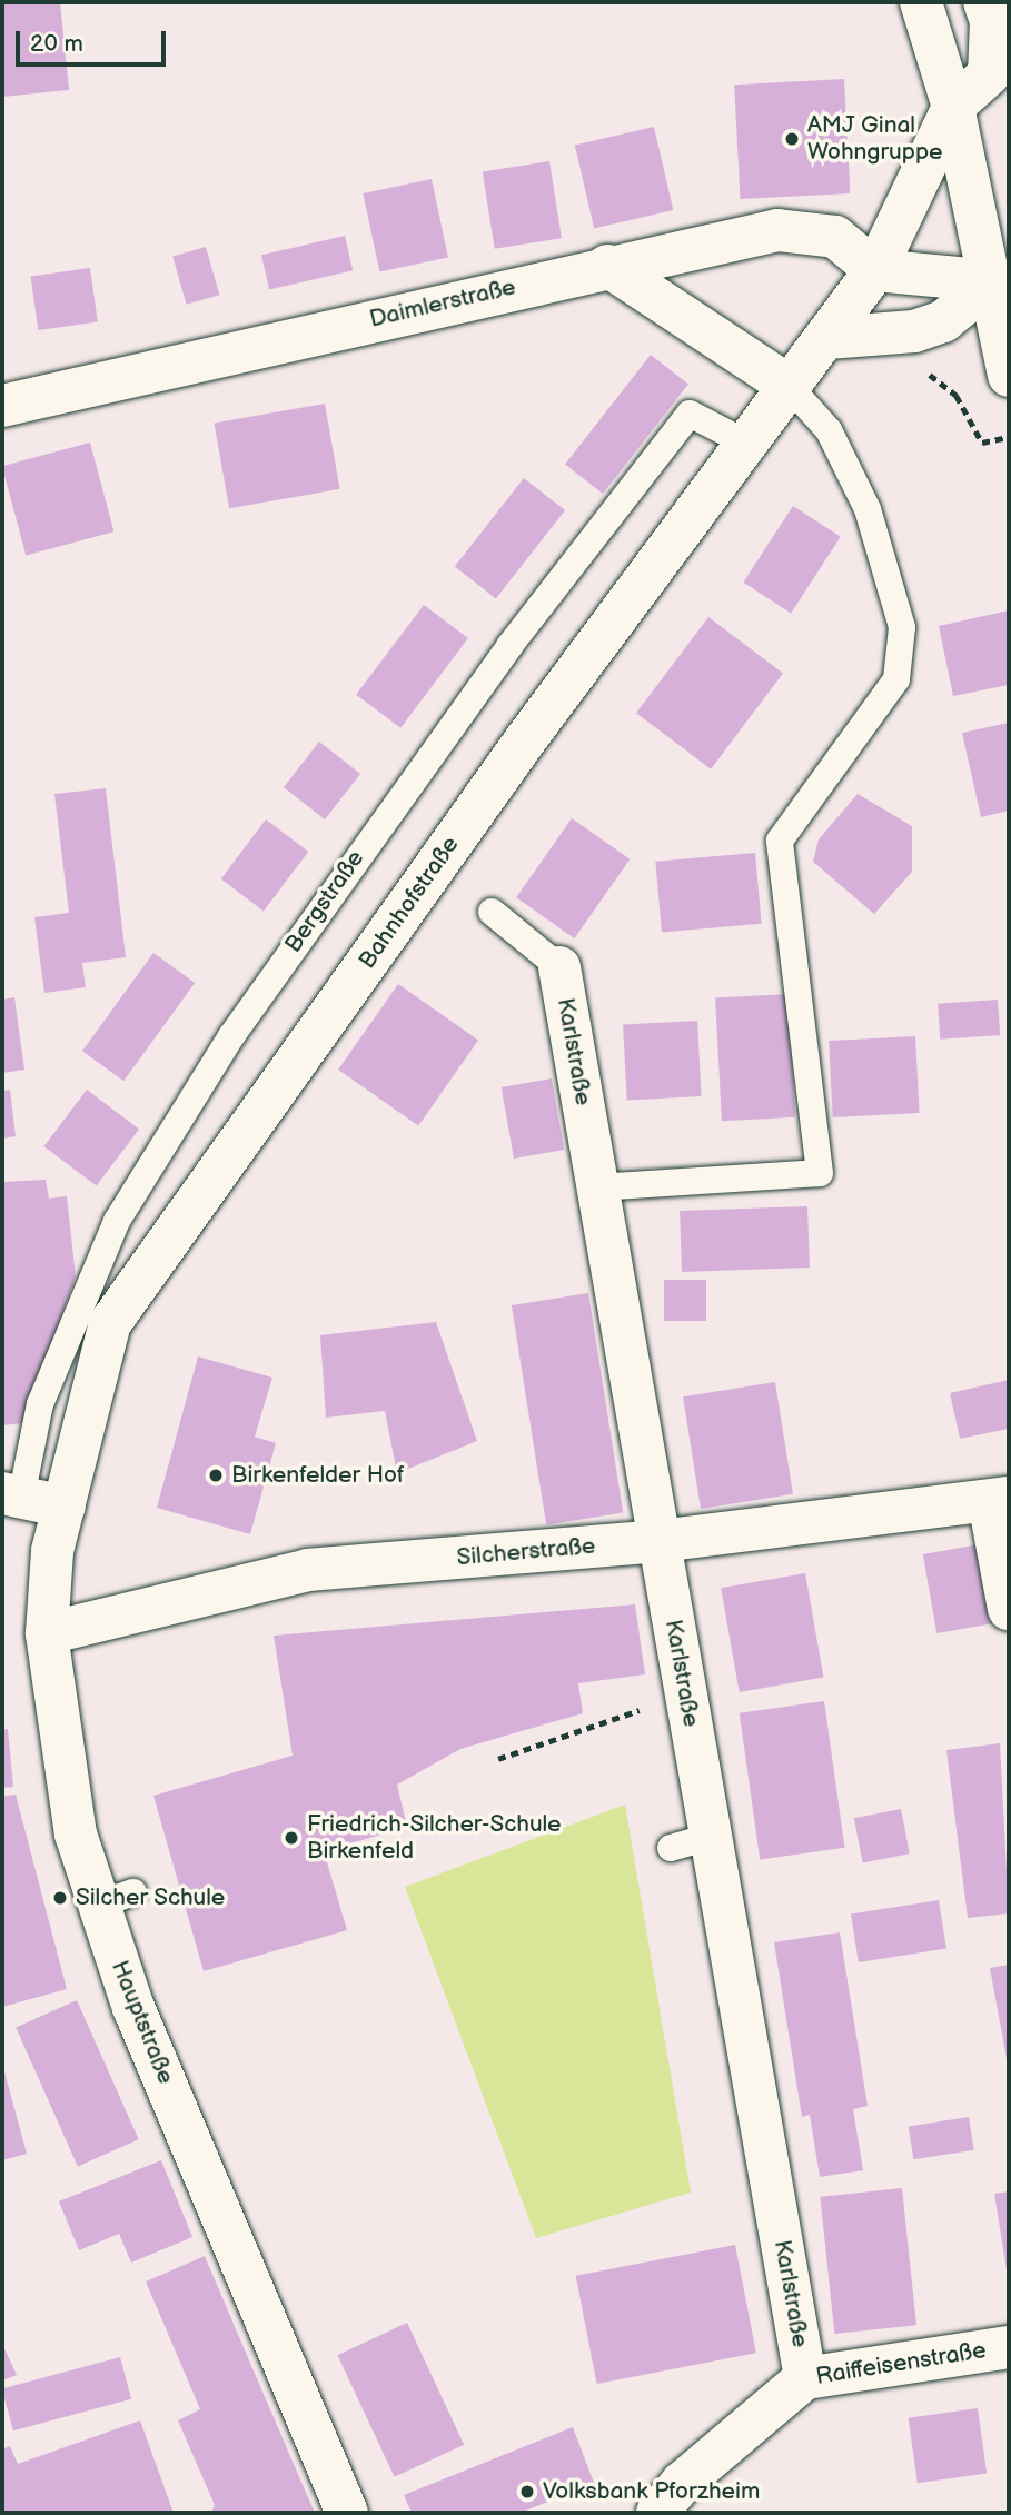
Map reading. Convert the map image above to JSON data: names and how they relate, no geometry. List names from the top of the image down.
{
  "streets": {
    "street": [
      "Daimlerstraße",
      "Bahnhofstraße",
      "Karlstraße",
      "Silcherstraße",
      "Hauptstraße",
      "Raiffeisenstraße"
    ],
    "lane": ["Bergstraße"]
  },
  "crossings": [
    ["Daimlerstraße", "Bahnhofstraße"],
    ["Bergstraße", "Bahnhofstraße"],
    ["Bahnhofstraße", "Hauptstraße"],
    ["Karlstraße", "Silcherstraße"],
    ["Karlstraße", "Raiffeisenstraße"],
    ["Silcherstraße", "Hauptstraße"]
  ],
  "places": [
    "AMJ Ginal Wohngruppe",
    "Birkenfelder Hof",
    "Friedrich-Silcher-Schule Birkenfeld",
    "Silcher Schule",
    "Volksbank Pforzheim"
  ],
  "scale_bar": "20 m"
}
